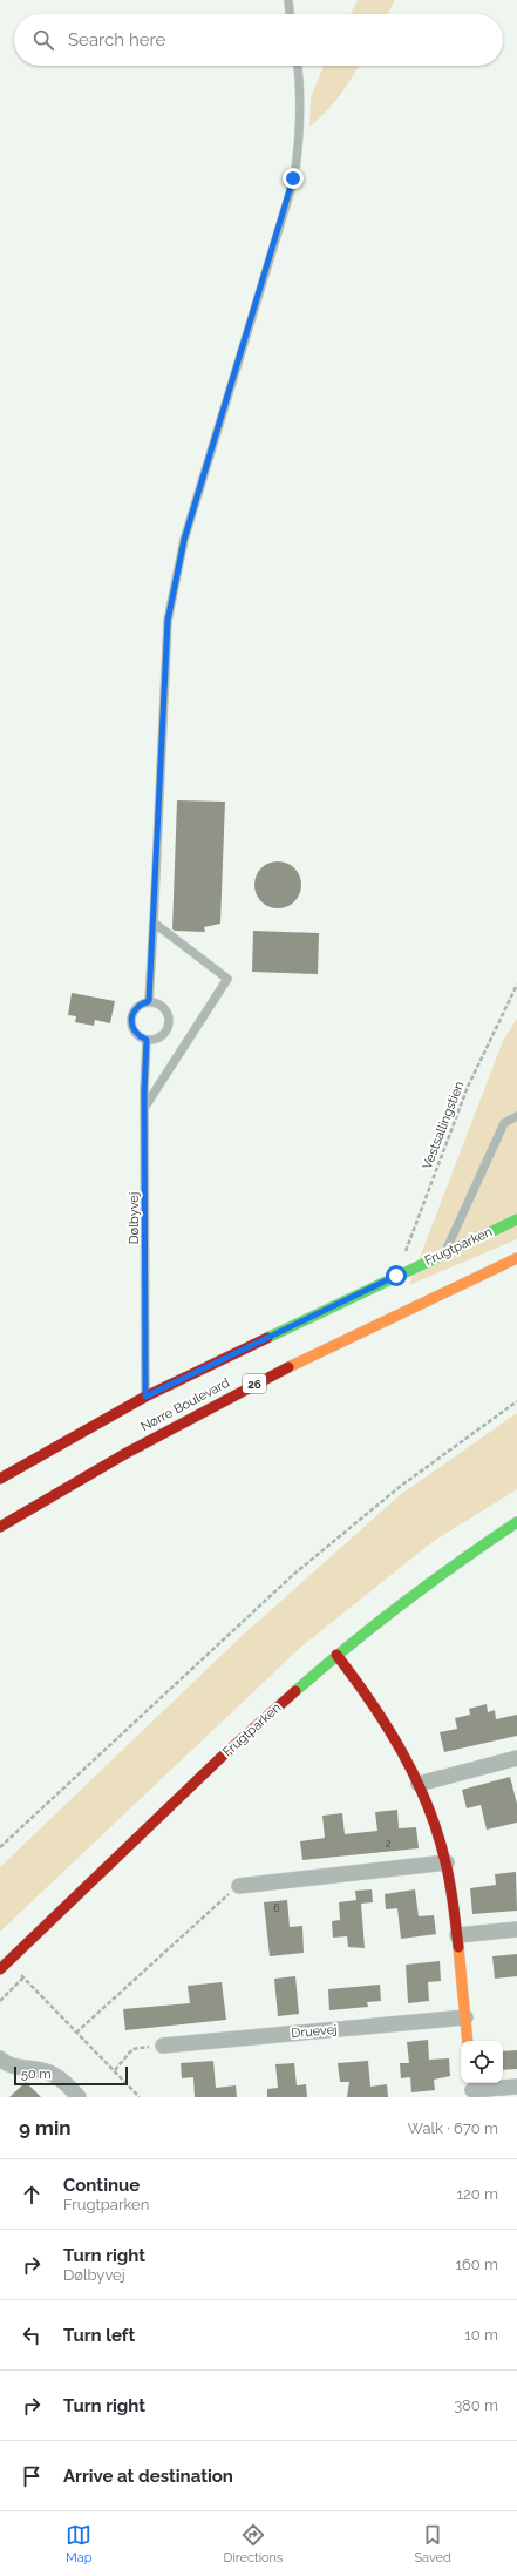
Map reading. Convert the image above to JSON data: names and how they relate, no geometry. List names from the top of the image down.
{
  "streets": {
    "main road": ["Frugtparken", "26", "Nørre Boulevard"],
    "street": ["Druevej"],
    "lane": ["Dølbyvej"],
    "path": ["Vestsallingstien"]
  },
  "crossings": [
    ["Vestsallingstien", "Frugtparken"],
    ["Dølbyvej", "Frugtparken"]
  ],
  "house_numbers": ["2", "6"],
  "scale_bar": "50 m",
  "page": {
    "search": "Search here",
    "scale": "50 m",
    "heading": ["9 min", "Walk · 670 m"],
    "list": [
      ["Continue", "Frugtparken", "120 m"],
      ["Turn right", "Dølbyvej", "160 m"],
      ["Turn left", "10 m"],
      ["Turn right", "380 m"],
      "Arrive at destination"
    ],
    "nav": ["Map", "Directions", "Saved"]
  }
}
